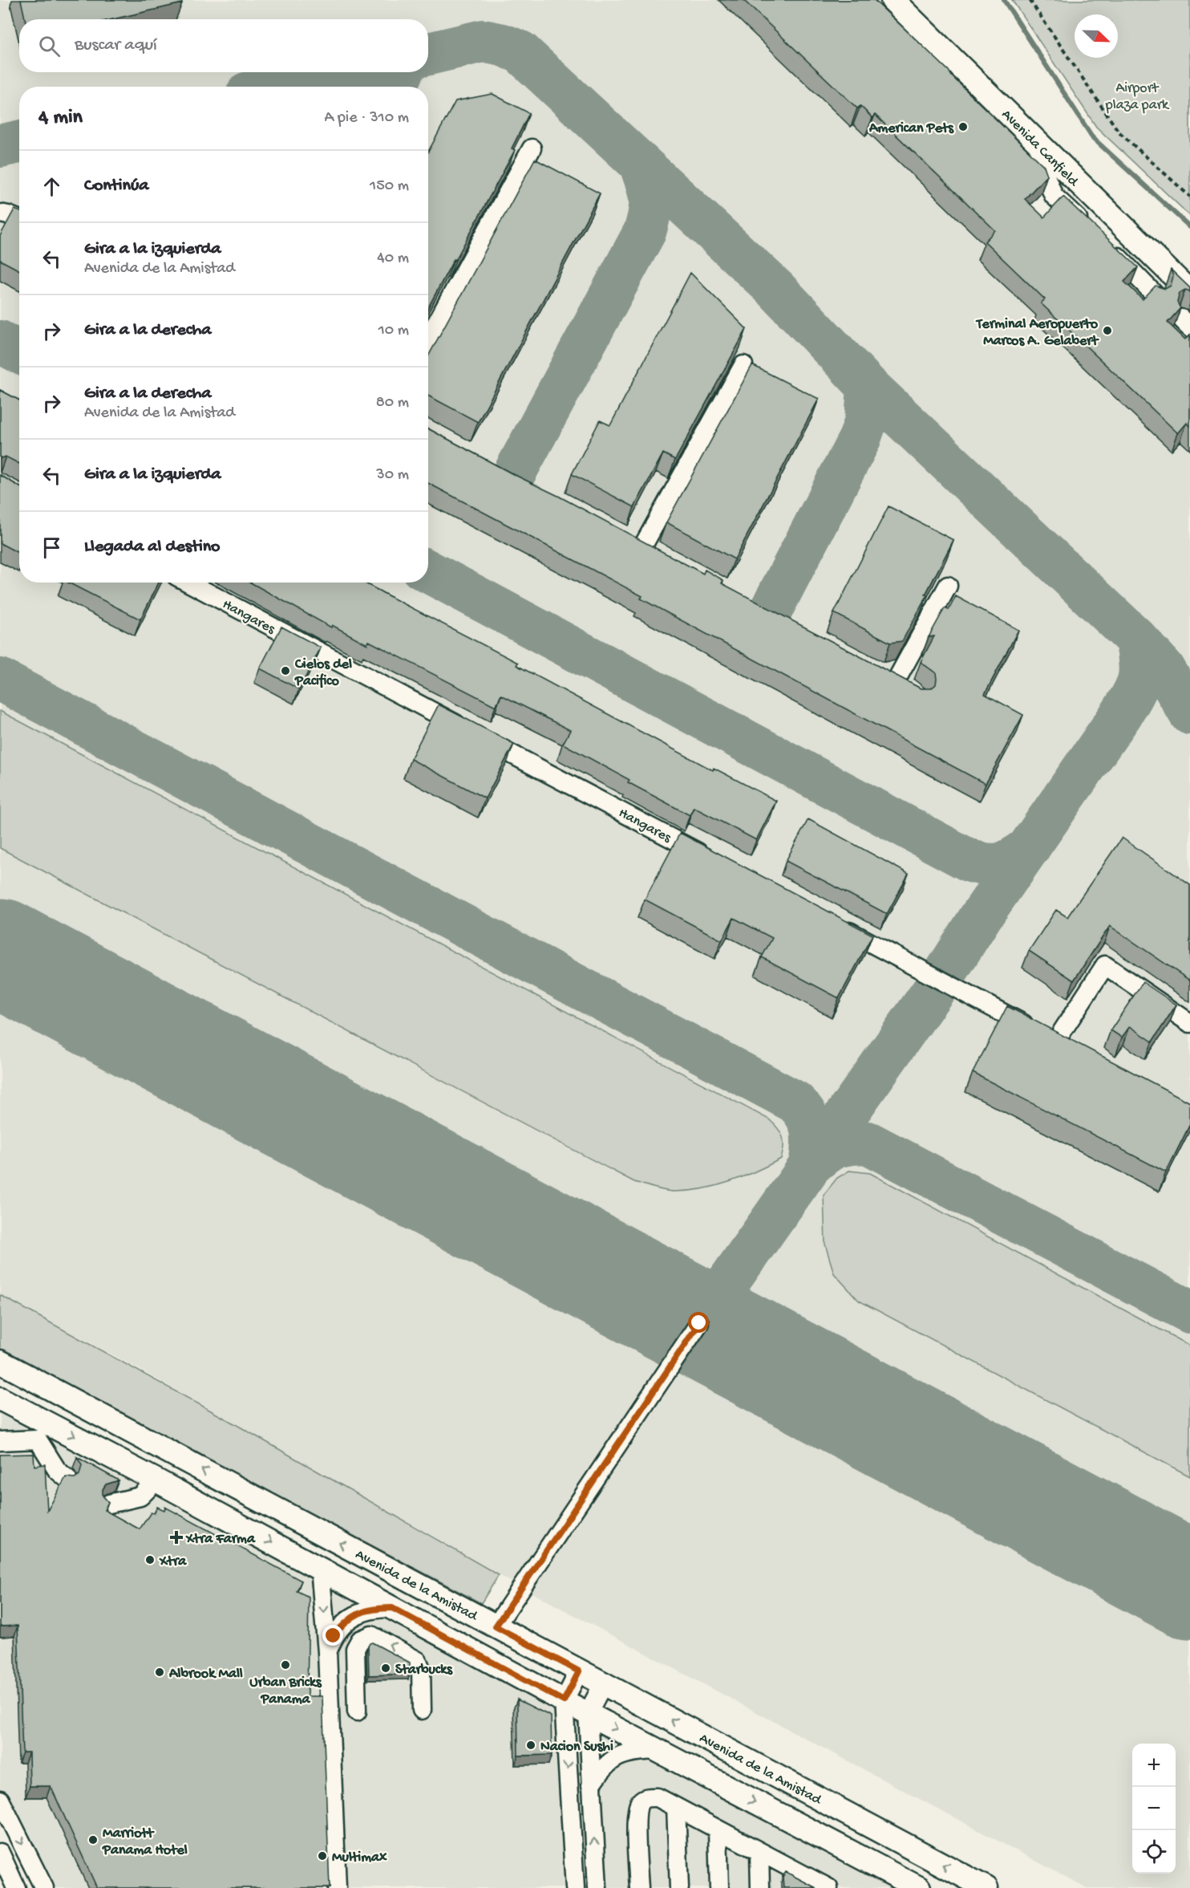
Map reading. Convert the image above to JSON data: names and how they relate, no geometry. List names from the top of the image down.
{
  "streets": {
    "main road": ["Avenida Canfield", "Avenida de la Amistad"],
    "lane": ["Hangares"]
  },
  "parks": ["Airport plaza park"],
  "places": {
    "other": [
      "American Pets",
      "Terminal Aeropuerto Marcos A. Gelabert",
      "Cielos del Pacifico",
      "Xtra",
      "Urban Bricks Panama",
      "Starbucks",
      "Albrook Mall",
      "Nacion Sushi",
      "Marriott Panama Hotel",
      "Multimax"
    ],
    "health": ["Xtra Farma"]
  },
  "north": "bottom right",
  "page": {
    "search": "Buscar aquí",
    "heading": ["4 min", "A pie · 310 m"],
    "list": [
      ["Continúa", "150 m"],
      ["Gira a la izquierda", "Avenida de la Amistad", "40 m"],
      ["Gira a la derecha", "10 m"],
      ["Gira a la derecha", "Avenida de la Amistad", "80 m"],
      ["Gira a la izquierda", "30 m"],
      "Llegada al destino"
    ],
    "map_buttons": ["+", "−"]
  }
}
